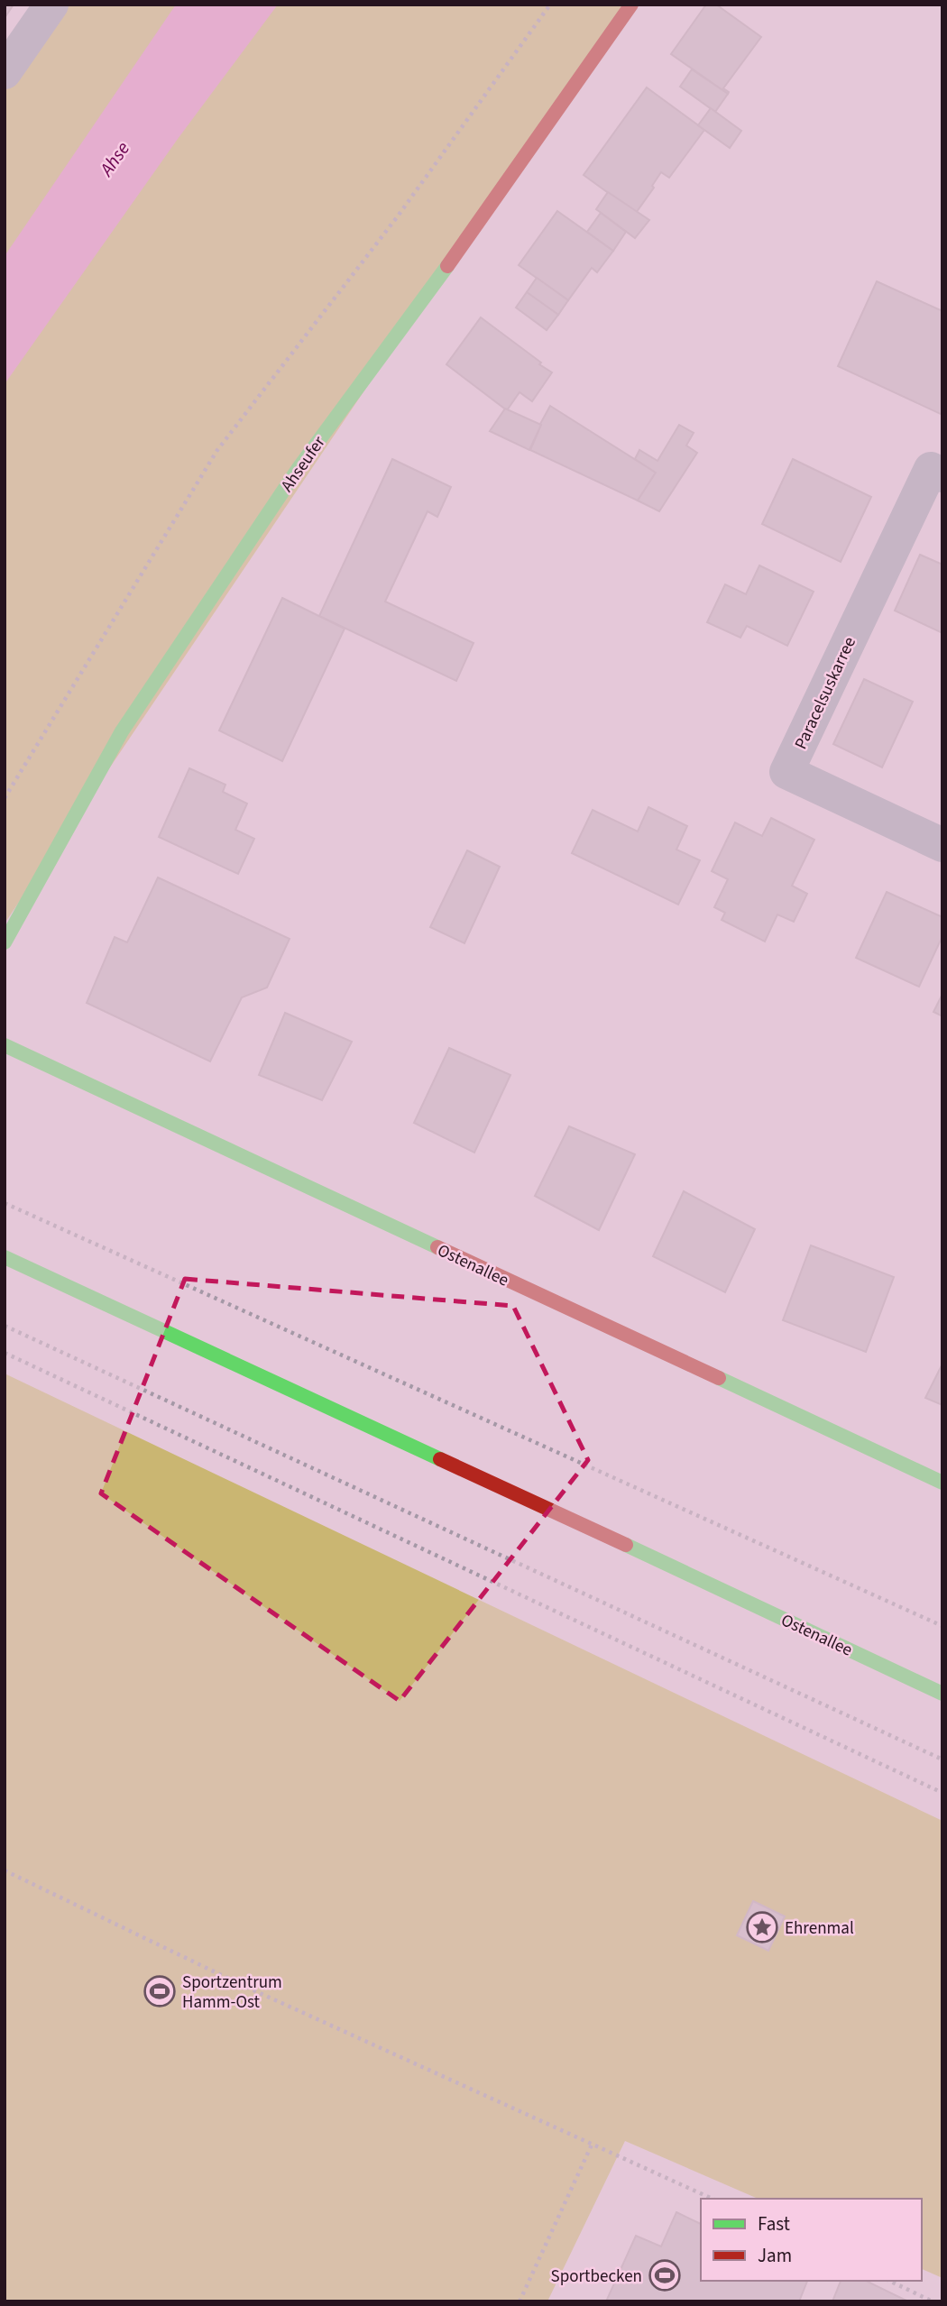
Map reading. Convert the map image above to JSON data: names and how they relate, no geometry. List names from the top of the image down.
{
  "streets": {
    "street": ["Ahseufer", "Paracelsuskarree", "Ostenallee"]
  },
  "water": ["Ahse"],
  "places": {
    "place": ["Ehrenmal"],
    "sports": ["Sportzentrum Hamm-Ost", "Sportbecken"]
  },
  "legend": ["Fast", "Jam"]
}
